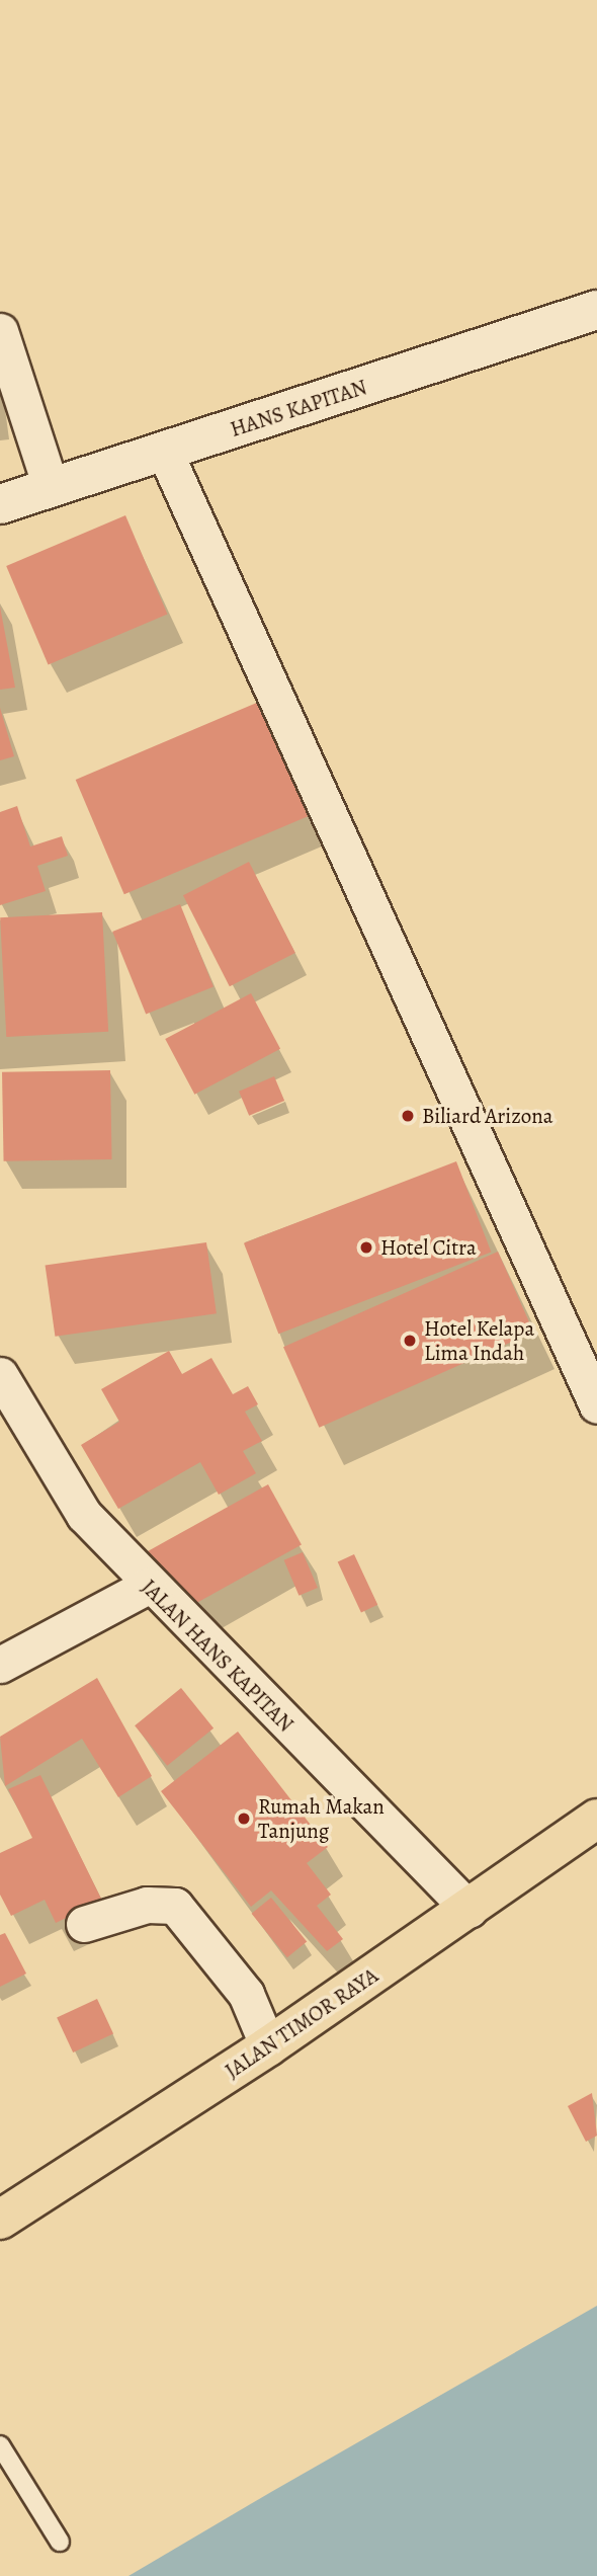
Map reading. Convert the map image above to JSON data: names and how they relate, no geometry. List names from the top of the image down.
{
  "streets": {
    "highway": ["JALAN TIMOR RAYA"],
    "street": ["HANS KAPITAN", "JALAN HANS KAPITAN"]
  },
  "crossings": [
    ["JALAN HANS KAPITAN", "JALAN TIMOR RAYA"]
  ],
  "places": [
    "Biliard Arizona",
    "Hotel Citra",
    "Hotel Kelapa Lima Indah",
    "Rumah Makan Tanjung"
  ]
}
